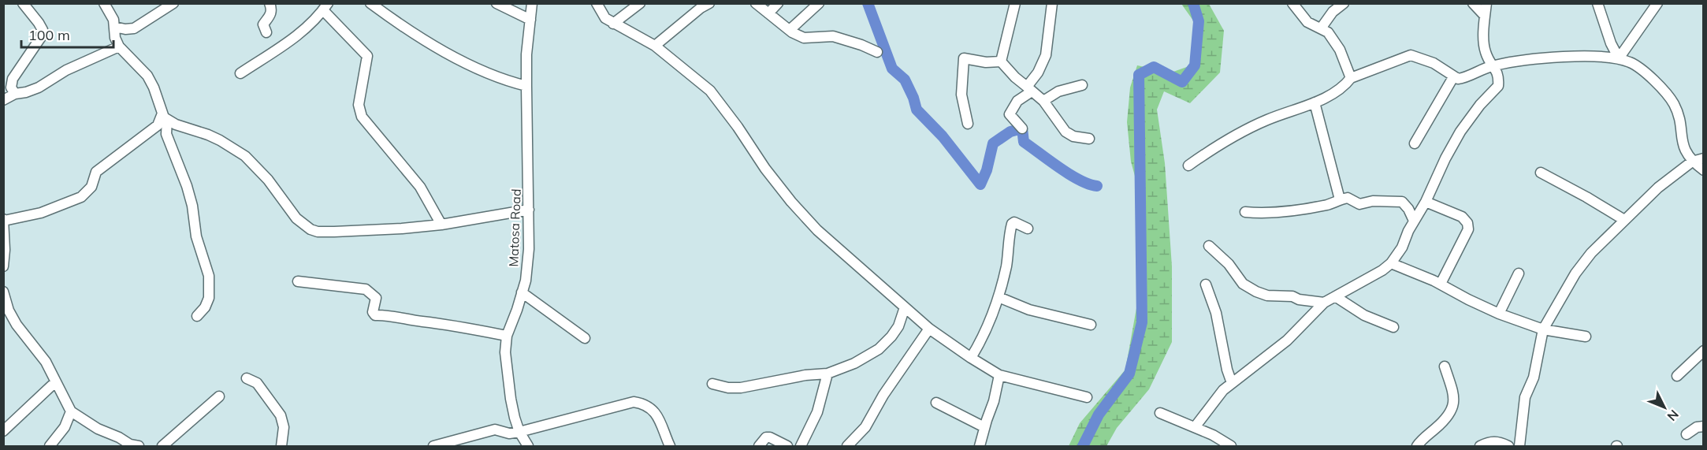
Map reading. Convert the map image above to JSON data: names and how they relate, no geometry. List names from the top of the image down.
{
  "streets": {
    "street": ["Matosa Road"]
  },
  "scale_bar": "100 m",
  "north": "bottom right"
}
